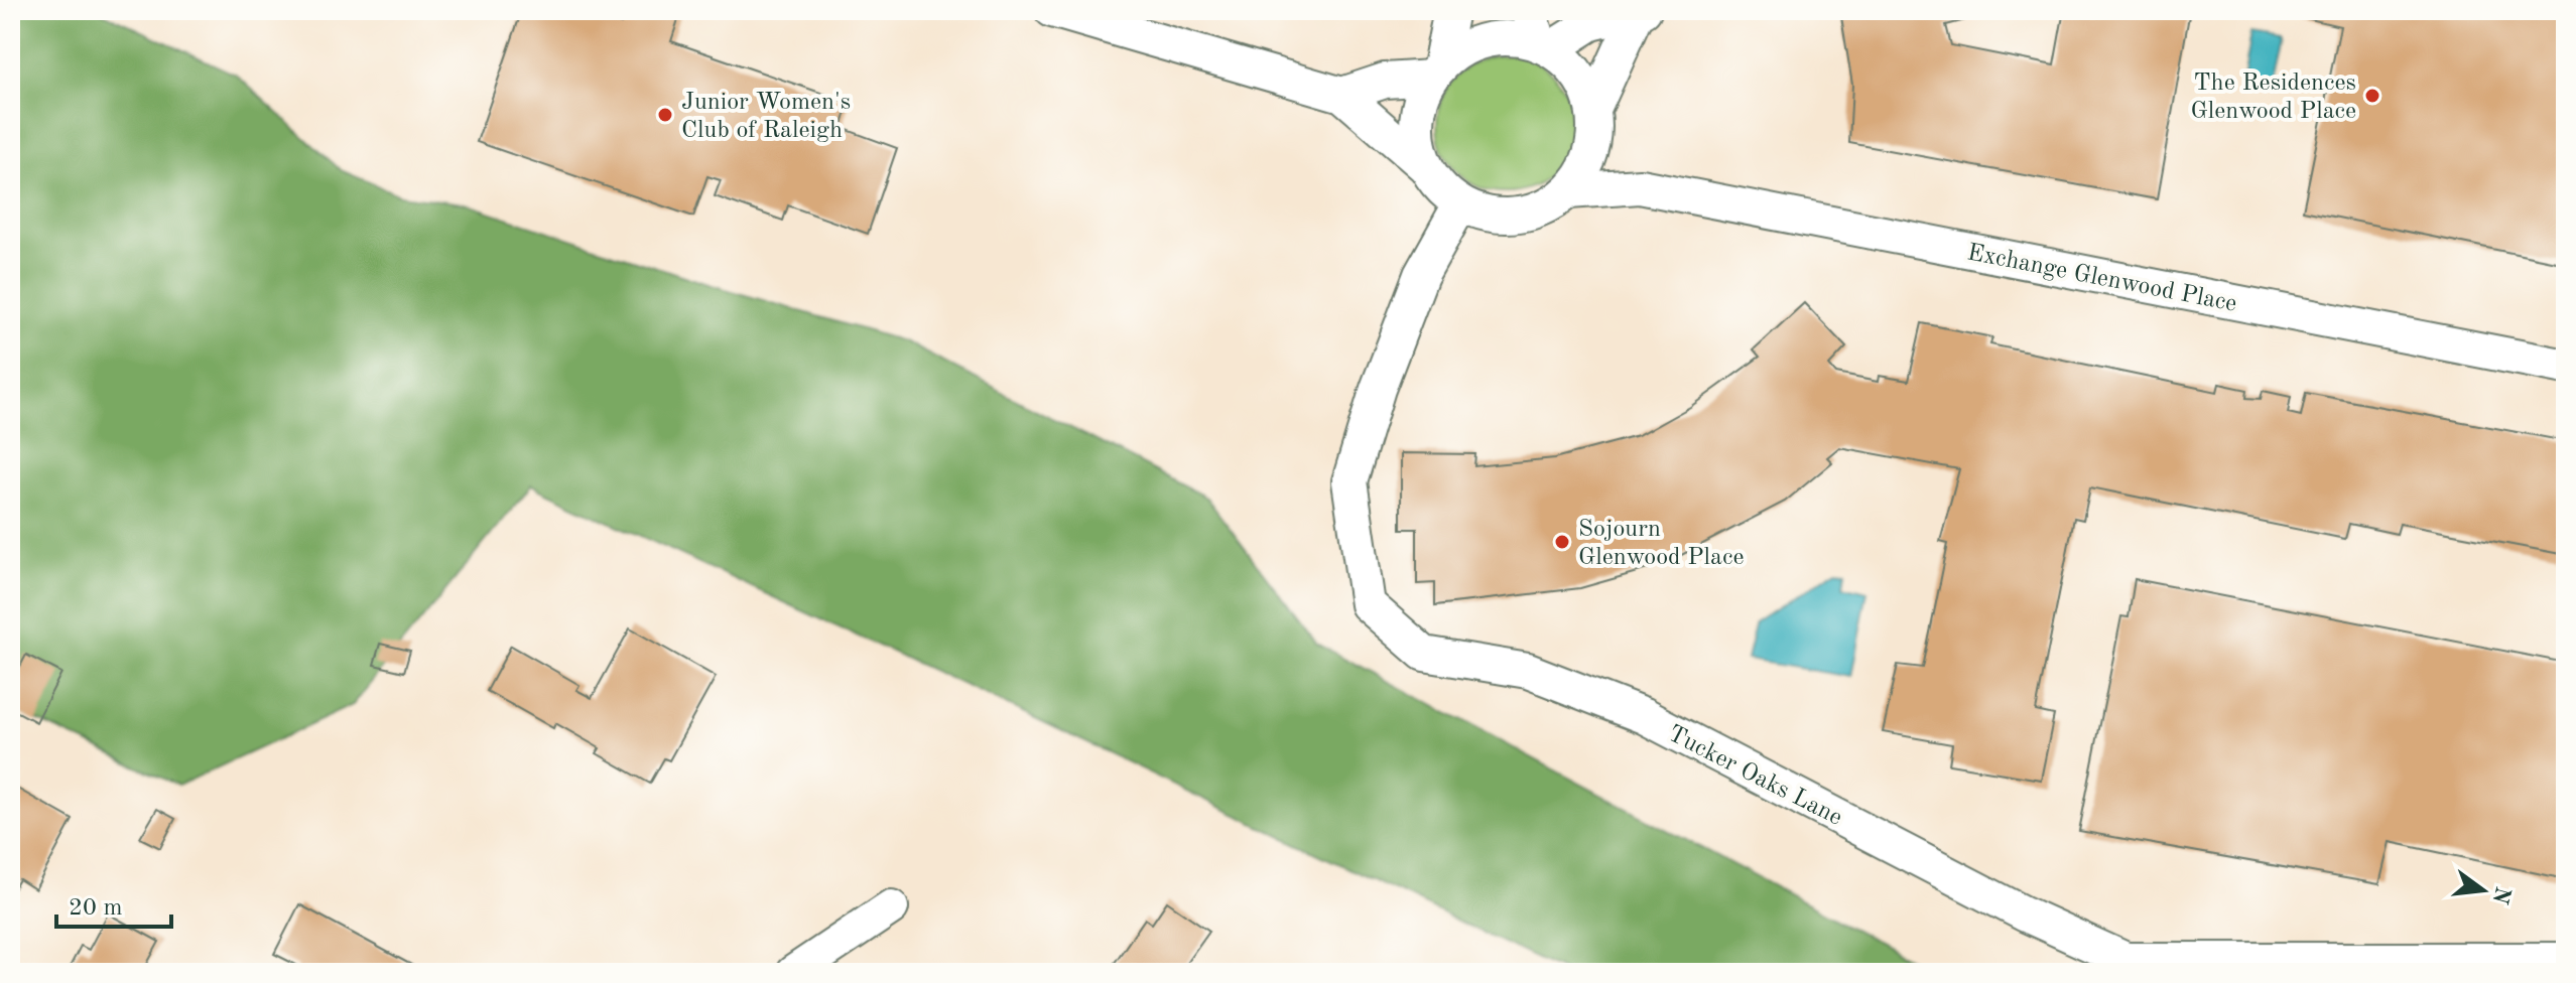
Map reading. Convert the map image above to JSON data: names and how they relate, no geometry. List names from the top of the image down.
{
  "streets": {
    "street": ["Exchange Glenwood Place", "Tucker Oaks Lane"]
  },
  "crossings": [
    ["Exchange Glenwood Place", "Tucker Oaks Lane"]
  ],
  "places": ["The Residences Glenwood Place", "Junior Women's Club of Raleigh", "Sojourn Glenwood Place"],
  "scale_bar": "20 m",
  "north": "right"
}
